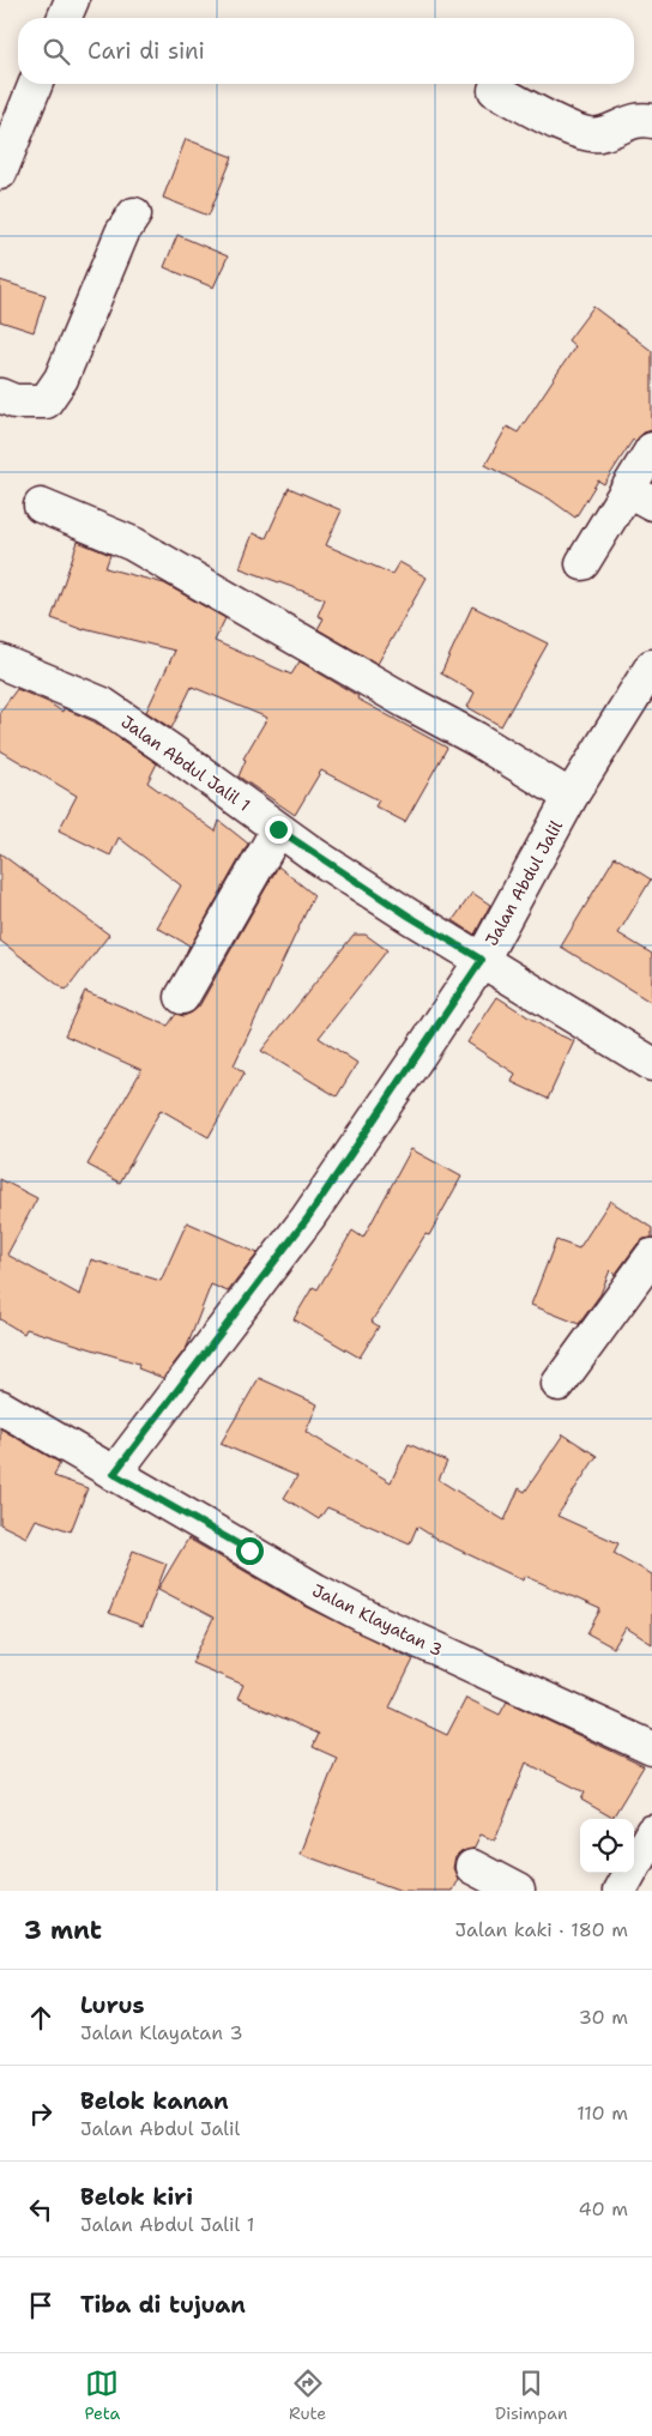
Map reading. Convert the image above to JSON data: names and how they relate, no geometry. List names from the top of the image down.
{
  "streets": {
    "street": ["Jalan Abdul Jalil 1", "Jalan Abdul Jalil", "Jalan Klayatan 3"]
  },
  "crossings": [
    ["Jalan Abdul Jalil 1", "Jalan Abdul Jalil"],
    ["Jalan Abdul Jalil", "Jalan Klayatan 3"]
  ],
  "page": {
    "search": "Cari di sini",
    "heading": ["3 mnt", "Jalan kaki · 180 m"],
    "list": [
      ["Lurus", "Jalan Klayatan 3", "30 m"],
      ["Belok kanan", "Jalan Abdul Jalil", "110 m"],
      ["Belok kiri", "Jalan Abdul Jalil 1", "40 m"],
      "Tiba di tujuan"
    ],
    "nav": ["Peta", "Rute", "Disimpan"]
  }
}
